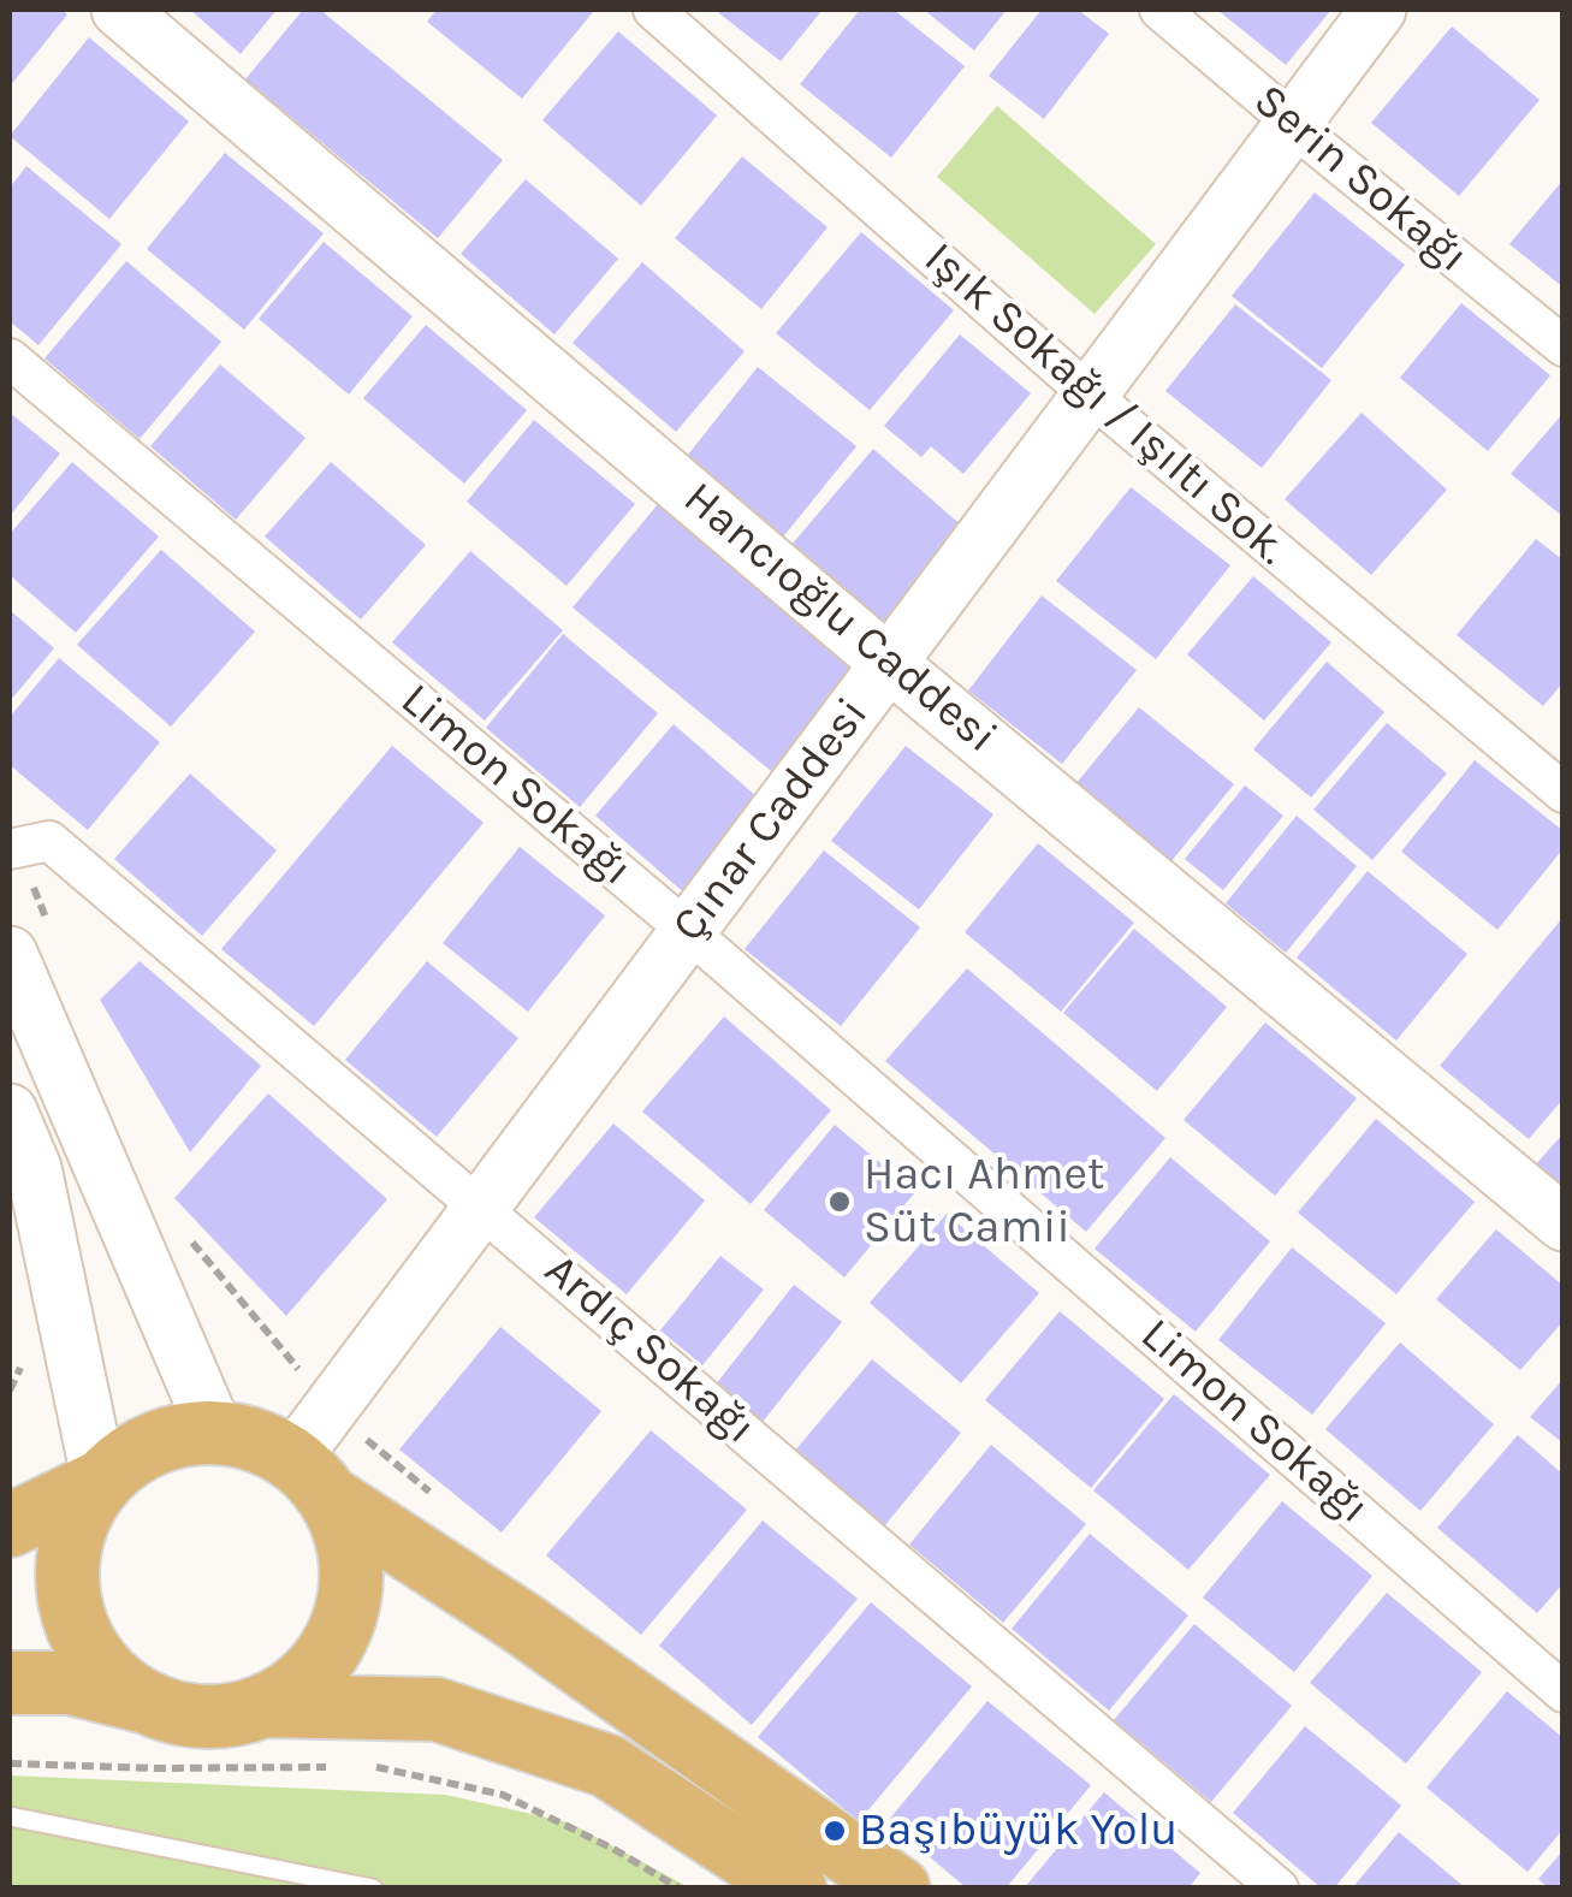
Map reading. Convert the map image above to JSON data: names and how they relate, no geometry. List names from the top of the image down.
{
  "streets": {
    "street": [
      "Serin Sokağı",
      "Işık Sokağı / Işıltı Sok.",
      "Hancıoğlu Caddesi",
      "Limon Sokağı",
      "Çınar Caddesi",
      "Ardıç Sokağı"
    ]
  },
  "crossings": [
    ["Serin Sokağı", "Çınar Caddesi"],
    ["Işık Sokağı / Işıltı Sok.", "Çınar Caddesi"],
    ["Hancıoğlu Caddesi", "Çınar Caddesi"],
    ["Limon Sokağı", "Çınar Caddesi"],
    ["Çınar Caddesi", "Ardıç Sokağı"]
  ],
  "places": ["Hacı Ahmet Süt Camii", "Başıbüyük Yolu"]
}
